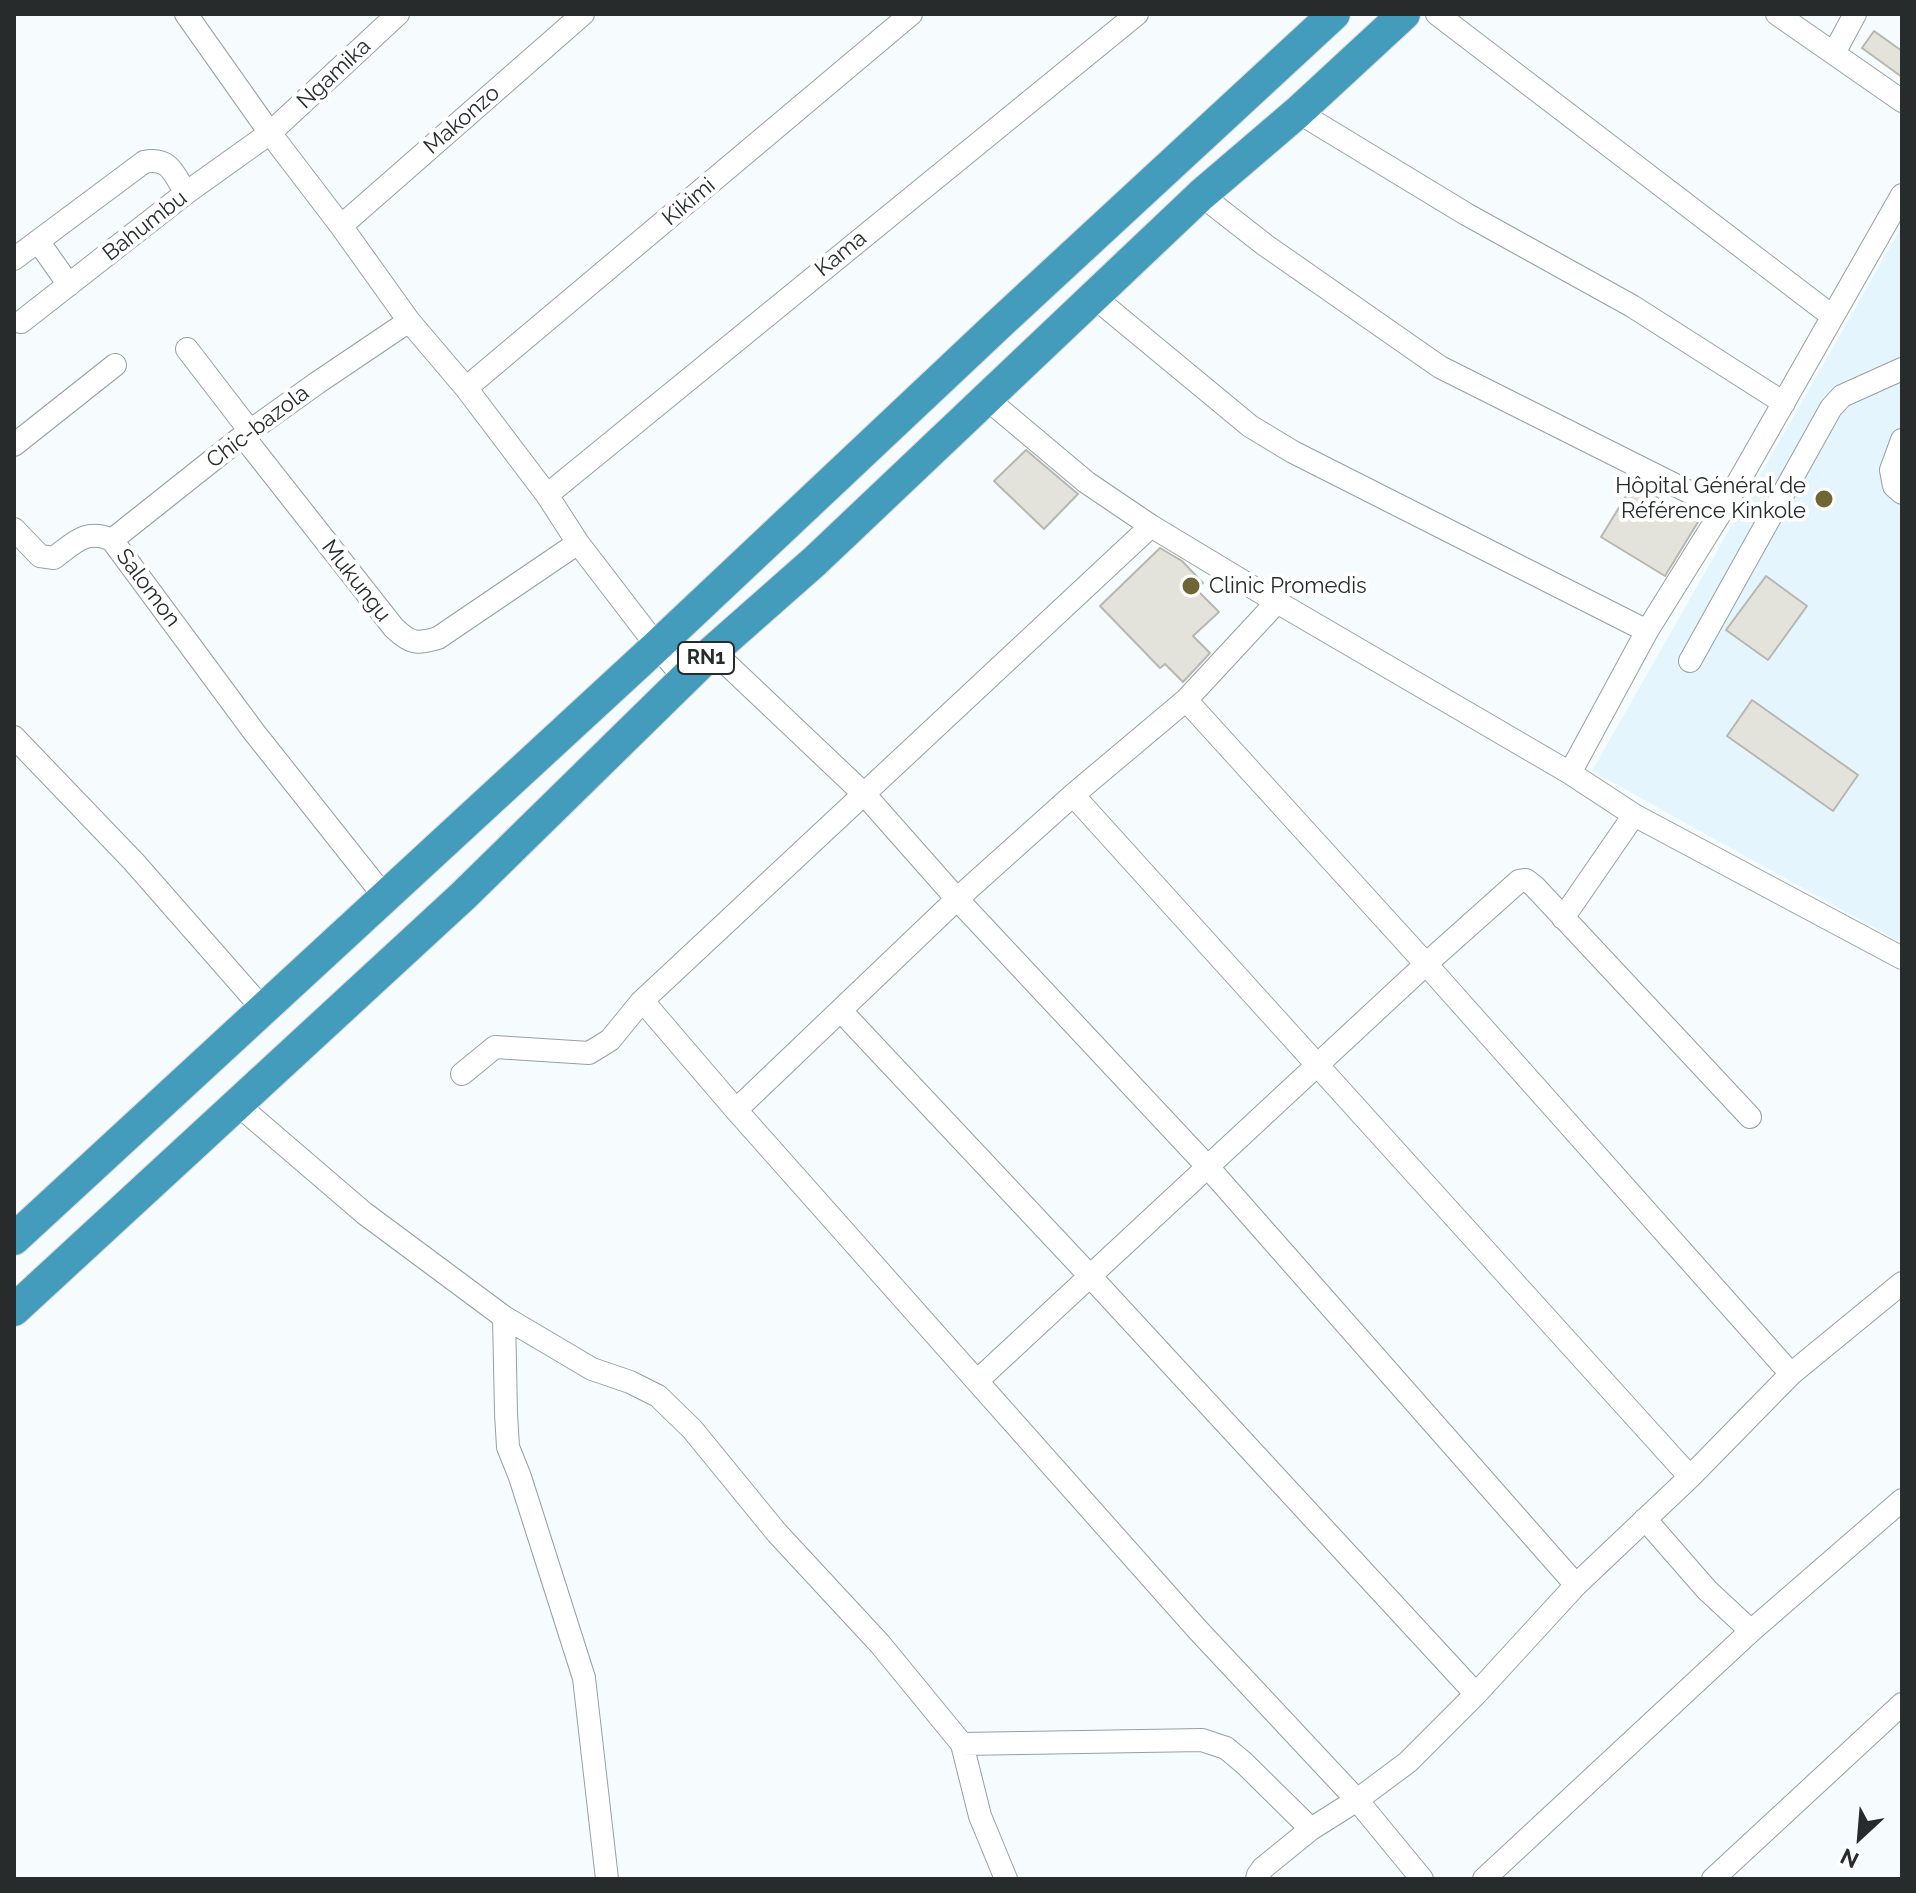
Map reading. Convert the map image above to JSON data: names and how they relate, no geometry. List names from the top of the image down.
{
  "streets": {
    "highway": ["RN1"],
    "street": [
      "Ngamika",
      "Makonzo",
      "Kikimi",
      "Bahumbu",
      "Kama",
      "Chic-bazola",
      "Mukungu",
      "Salomon"
    ]
  },
  "crossings": [
    ["Ngamika", "Bahumbu"],
    ["Chic-bazola", "Mukungu"],
    ["Chic-bazola", "Salomon"],
    ["Salomon", "RN1"]
  ],
  "places": ["Hôpital Général de Référence Kinkole", "Clinic Promedis"],
  "north": "bottom left"
}
